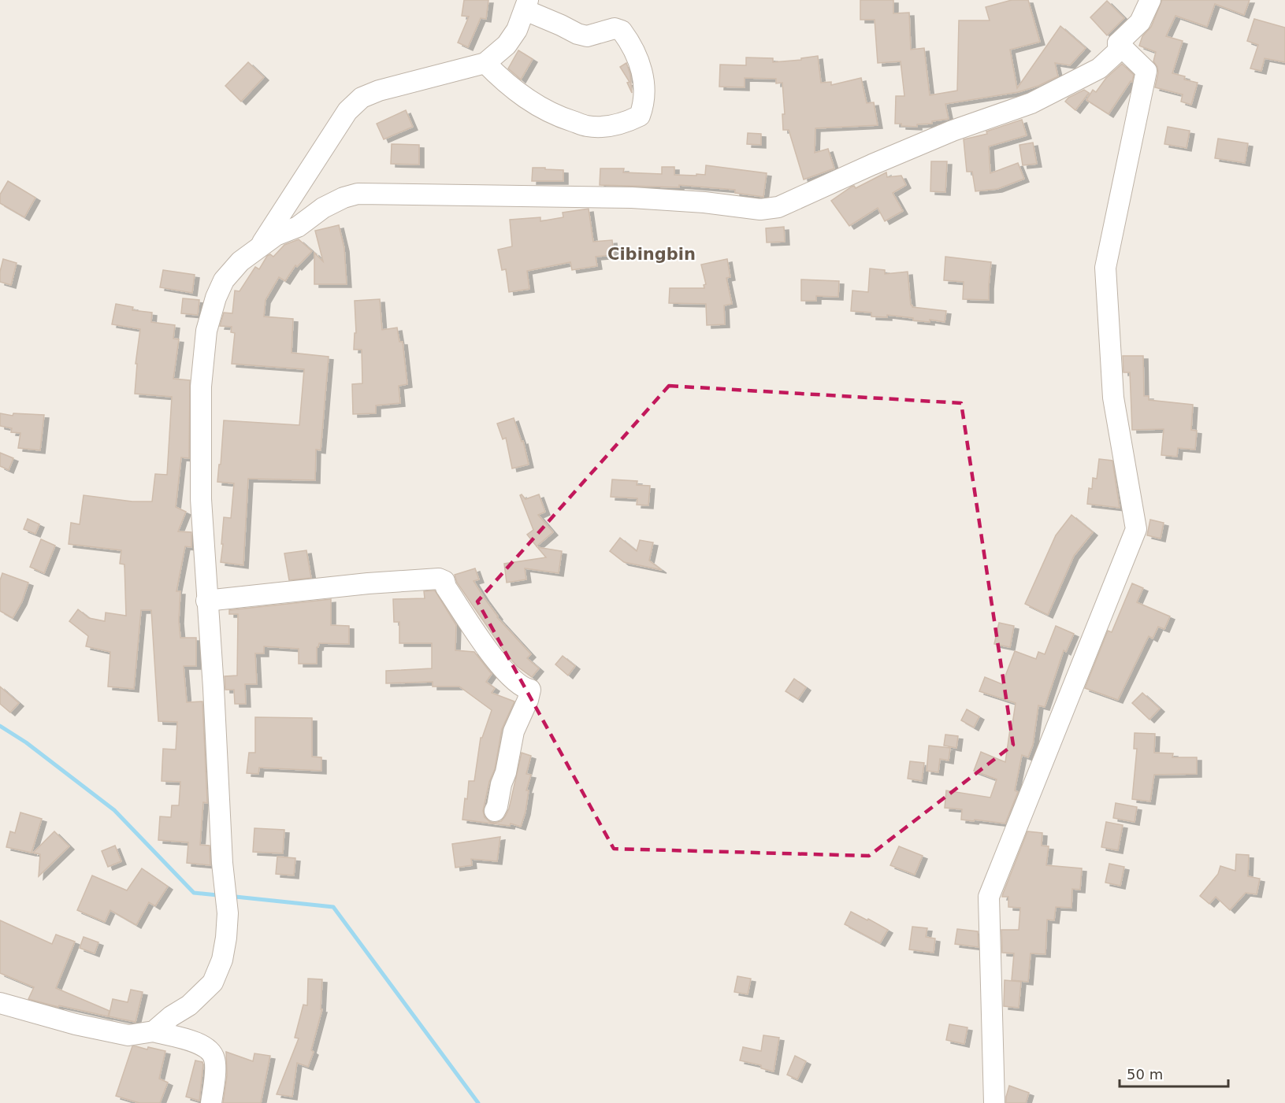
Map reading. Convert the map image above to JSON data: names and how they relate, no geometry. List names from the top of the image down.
{
  "districts": ["Cibingbin"],
  "scale_bar": "50 m"
}
